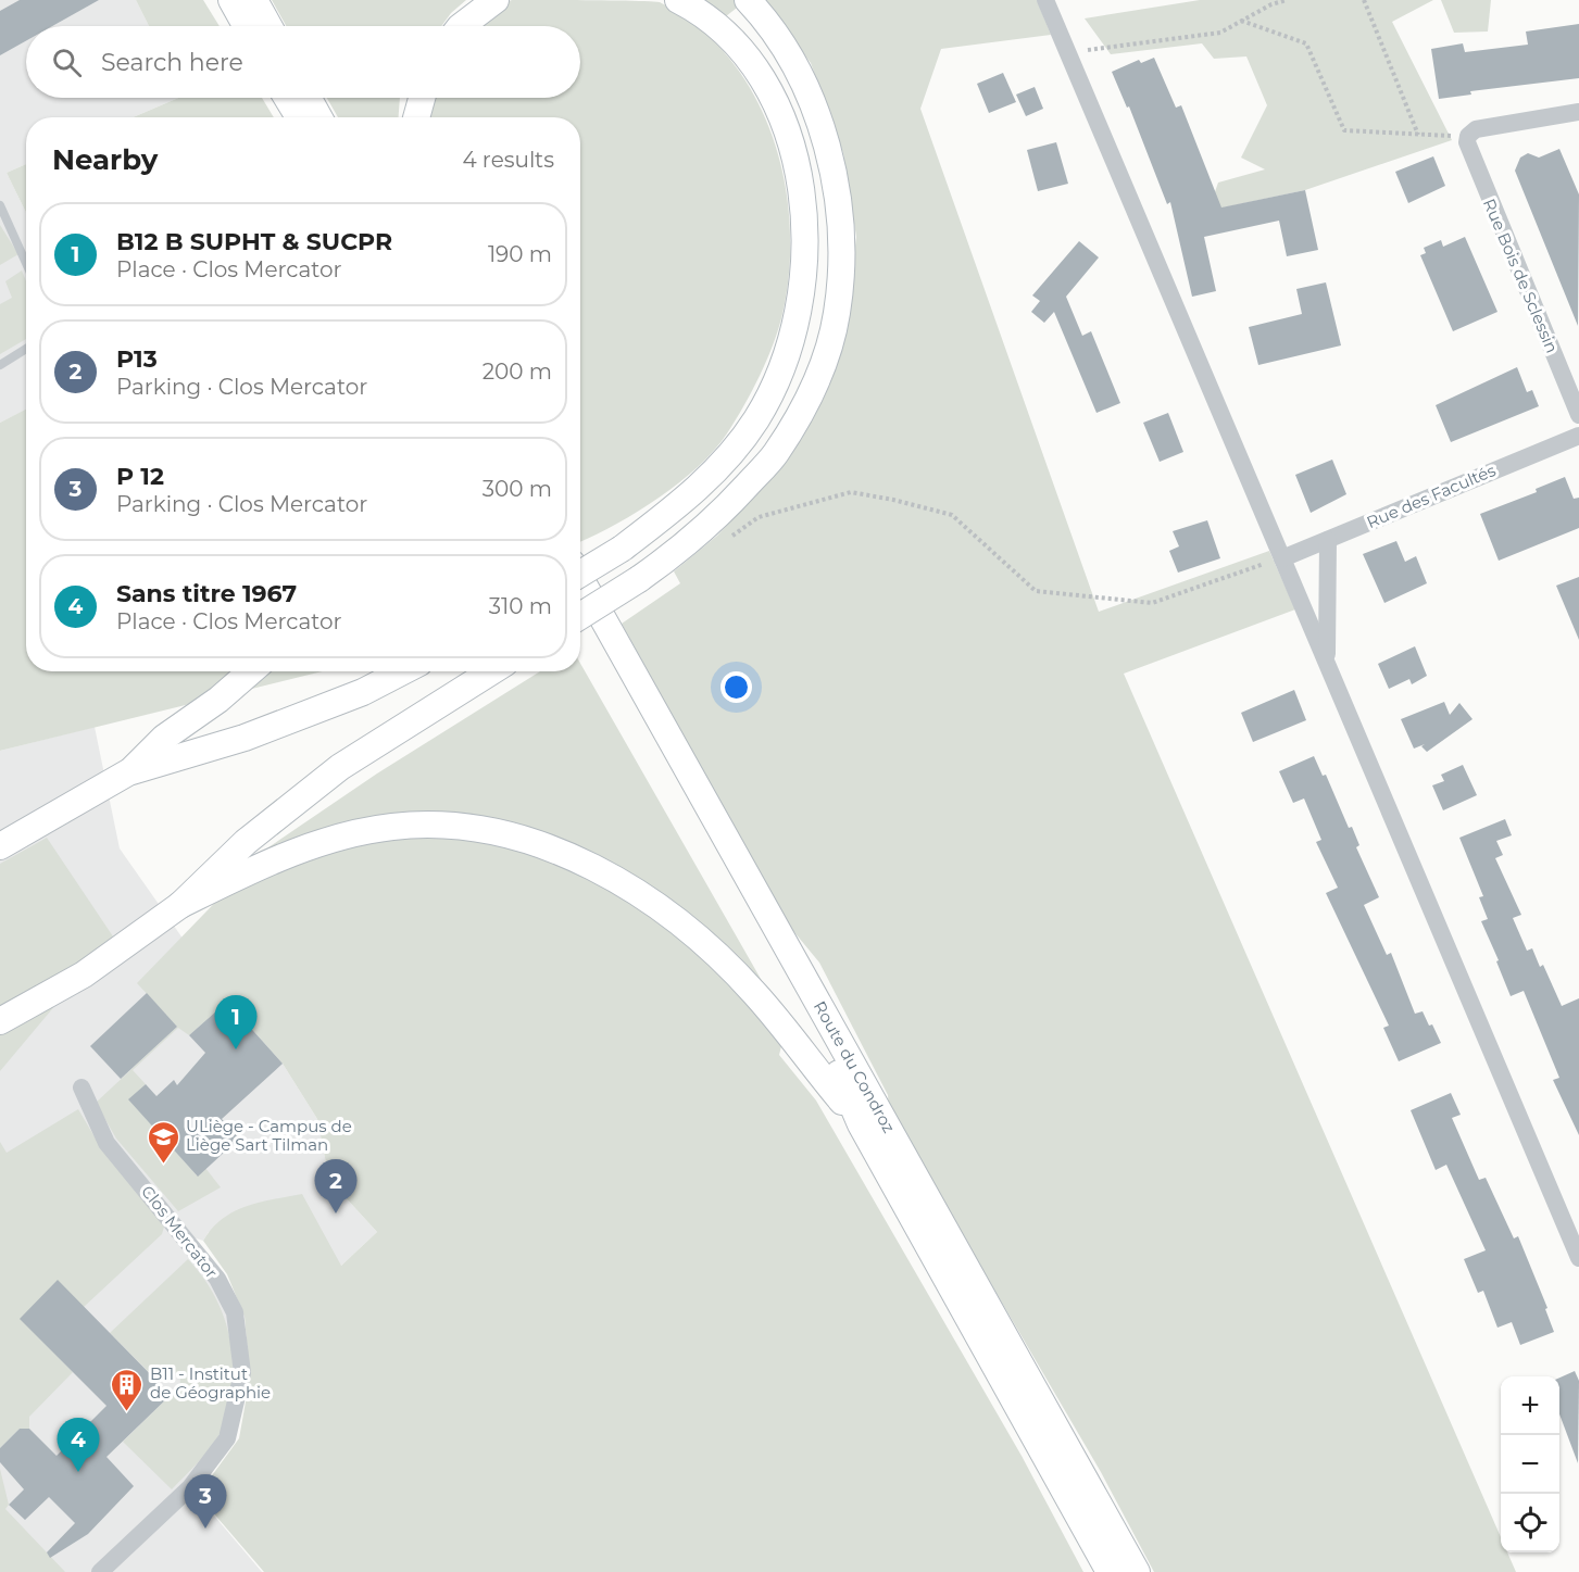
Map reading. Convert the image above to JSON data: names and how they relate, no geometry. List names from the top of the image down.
{
  "streets": {
    "main road": ["Route du Condroz"],
    "street": ["Rue Bois de Sclessin", "Rue des Facultés", "Clos Mercator"]
  },
  "places": {
    "school or university": ["ULiège - Campus de Liège Sart Tilman"],
    "building": ["B11 - Institut de Géographie"]
  },
  "page": {
    "search": "Search here",
    "heading": ["Nearby", "4 results"],
    "list": [
      {
        "mark": "1",
        "name": "B12 B SUPHT & SUCPR",
        "note": "Place · Clos Mercator",
        "value": "190 m"
      },
      {
        "mark": "2",
        "name": "P13",
        "note": "Parking · Clos Mercator",
        "value": "200 m"
      },
      {
        "mark": "3",
        "name": "P 12",
        "note": "Parking · Clos Mercator",
        "value": "300 m"
      },
      {
        "mark": "4",
        "name": "Sans titre 1967",
        "note": "Place · Clos Mercator",
        "value": "310 m"
      }
    ],
    "pins": [
      "1",
      "2",
      "4",
      "3"
    ],
    "map_buttons": ["+", "−"]
  }
}
